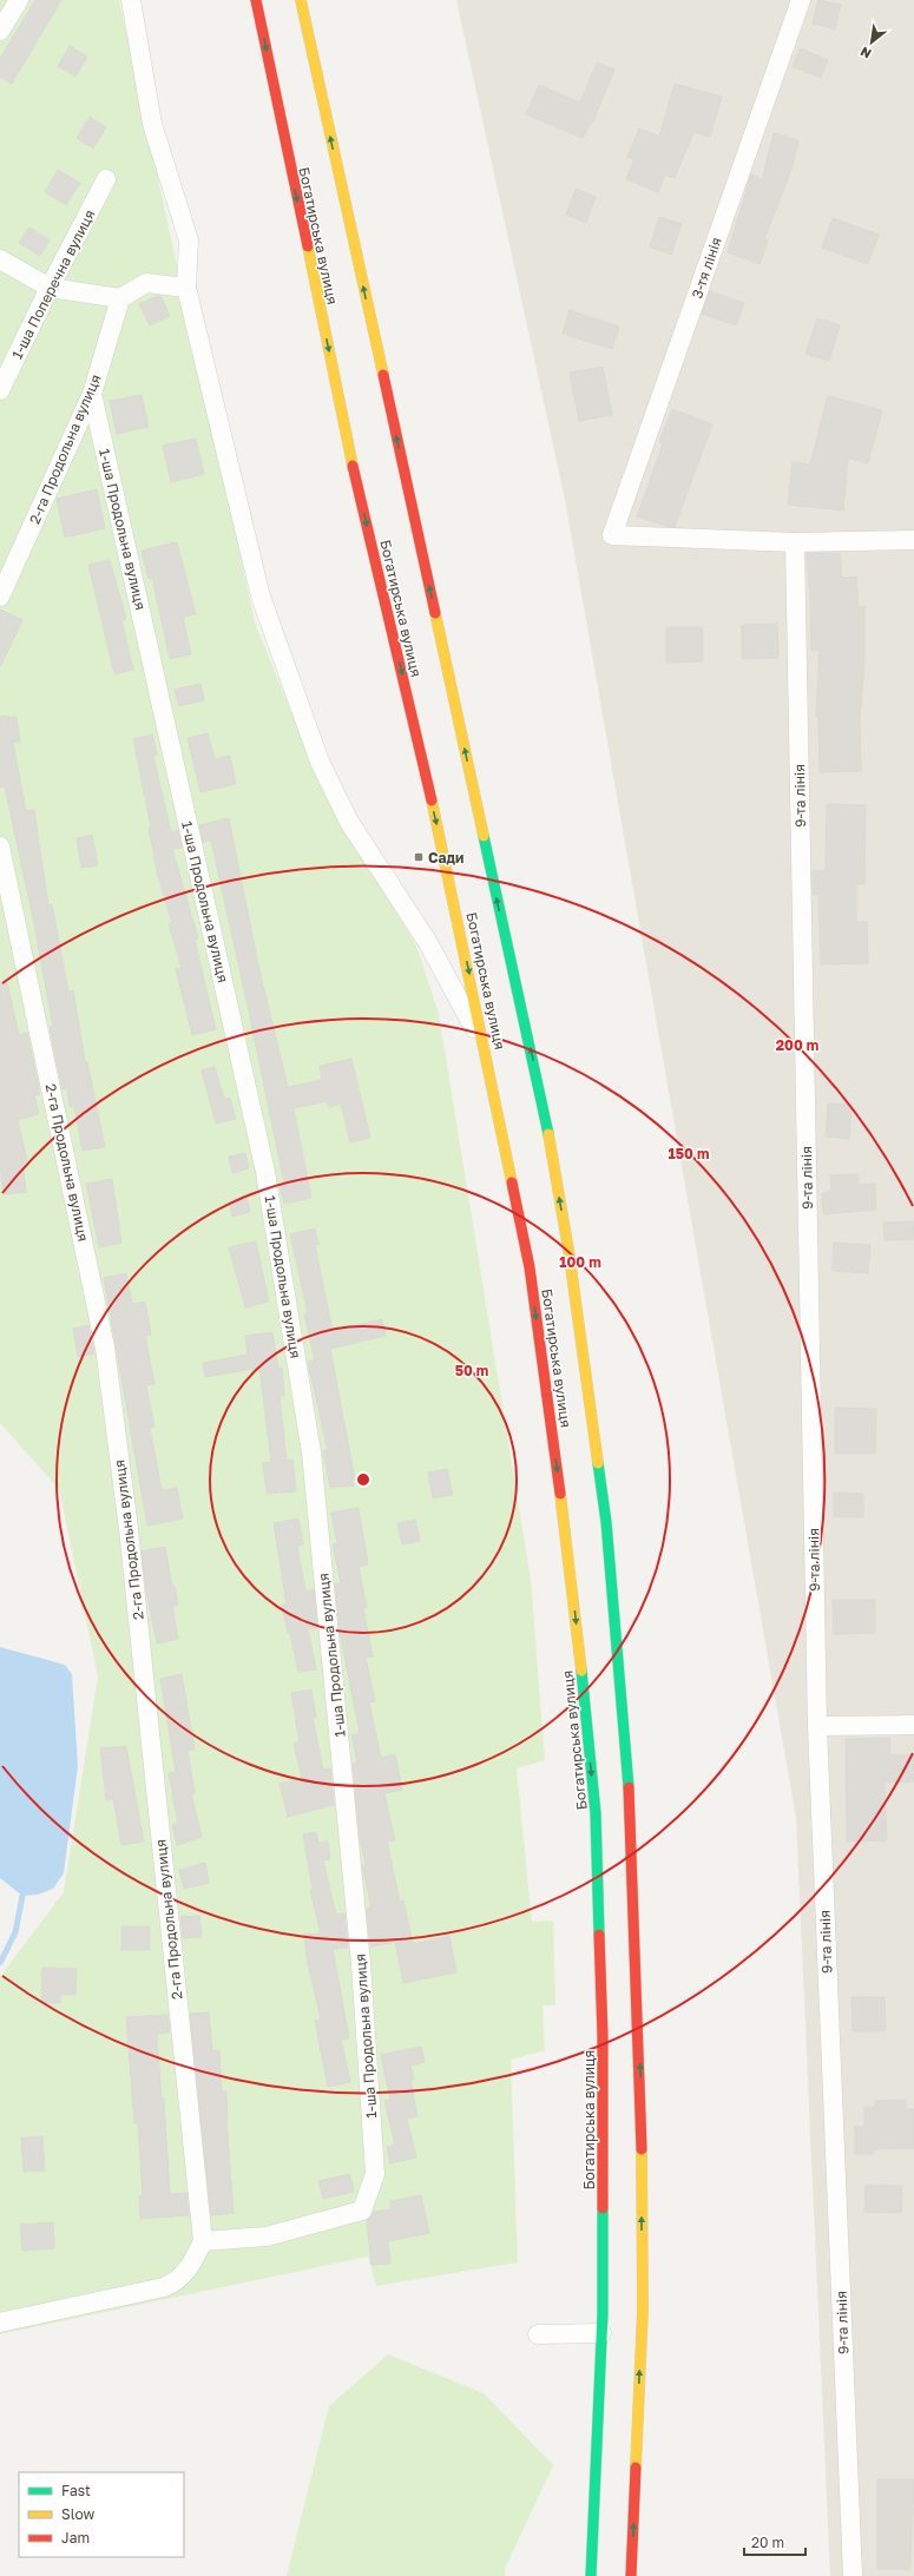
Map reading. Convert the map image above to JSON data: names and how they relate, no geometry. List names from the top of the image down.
{
  "streets": {
    "main road": ["Богатирська вулиця"],
    "street": [
      "3-тя лінія",
      "1-ша Поперечна вулиця",
      "2-га Продольна вулиця",
      "1-ша Продольна вулиця",
      "9-та лінія"
    ]
  },
  "crossings": [
    ["3-тя лінія", "9-та лінія"],
    ["2-га Продольна вулиця", "1-ша Продольна вулиця"]
  ],
  "places": {
    "transit": ["Сади"]
  },
  "legend": ["Fast", "Slow", "Jam"],
  "scale_bar": "20 m",
  "north": "bottom left",
  "rings": [
    "200 m",
    "150 m",
    "100 m",
    "50 m"
  ]
}
